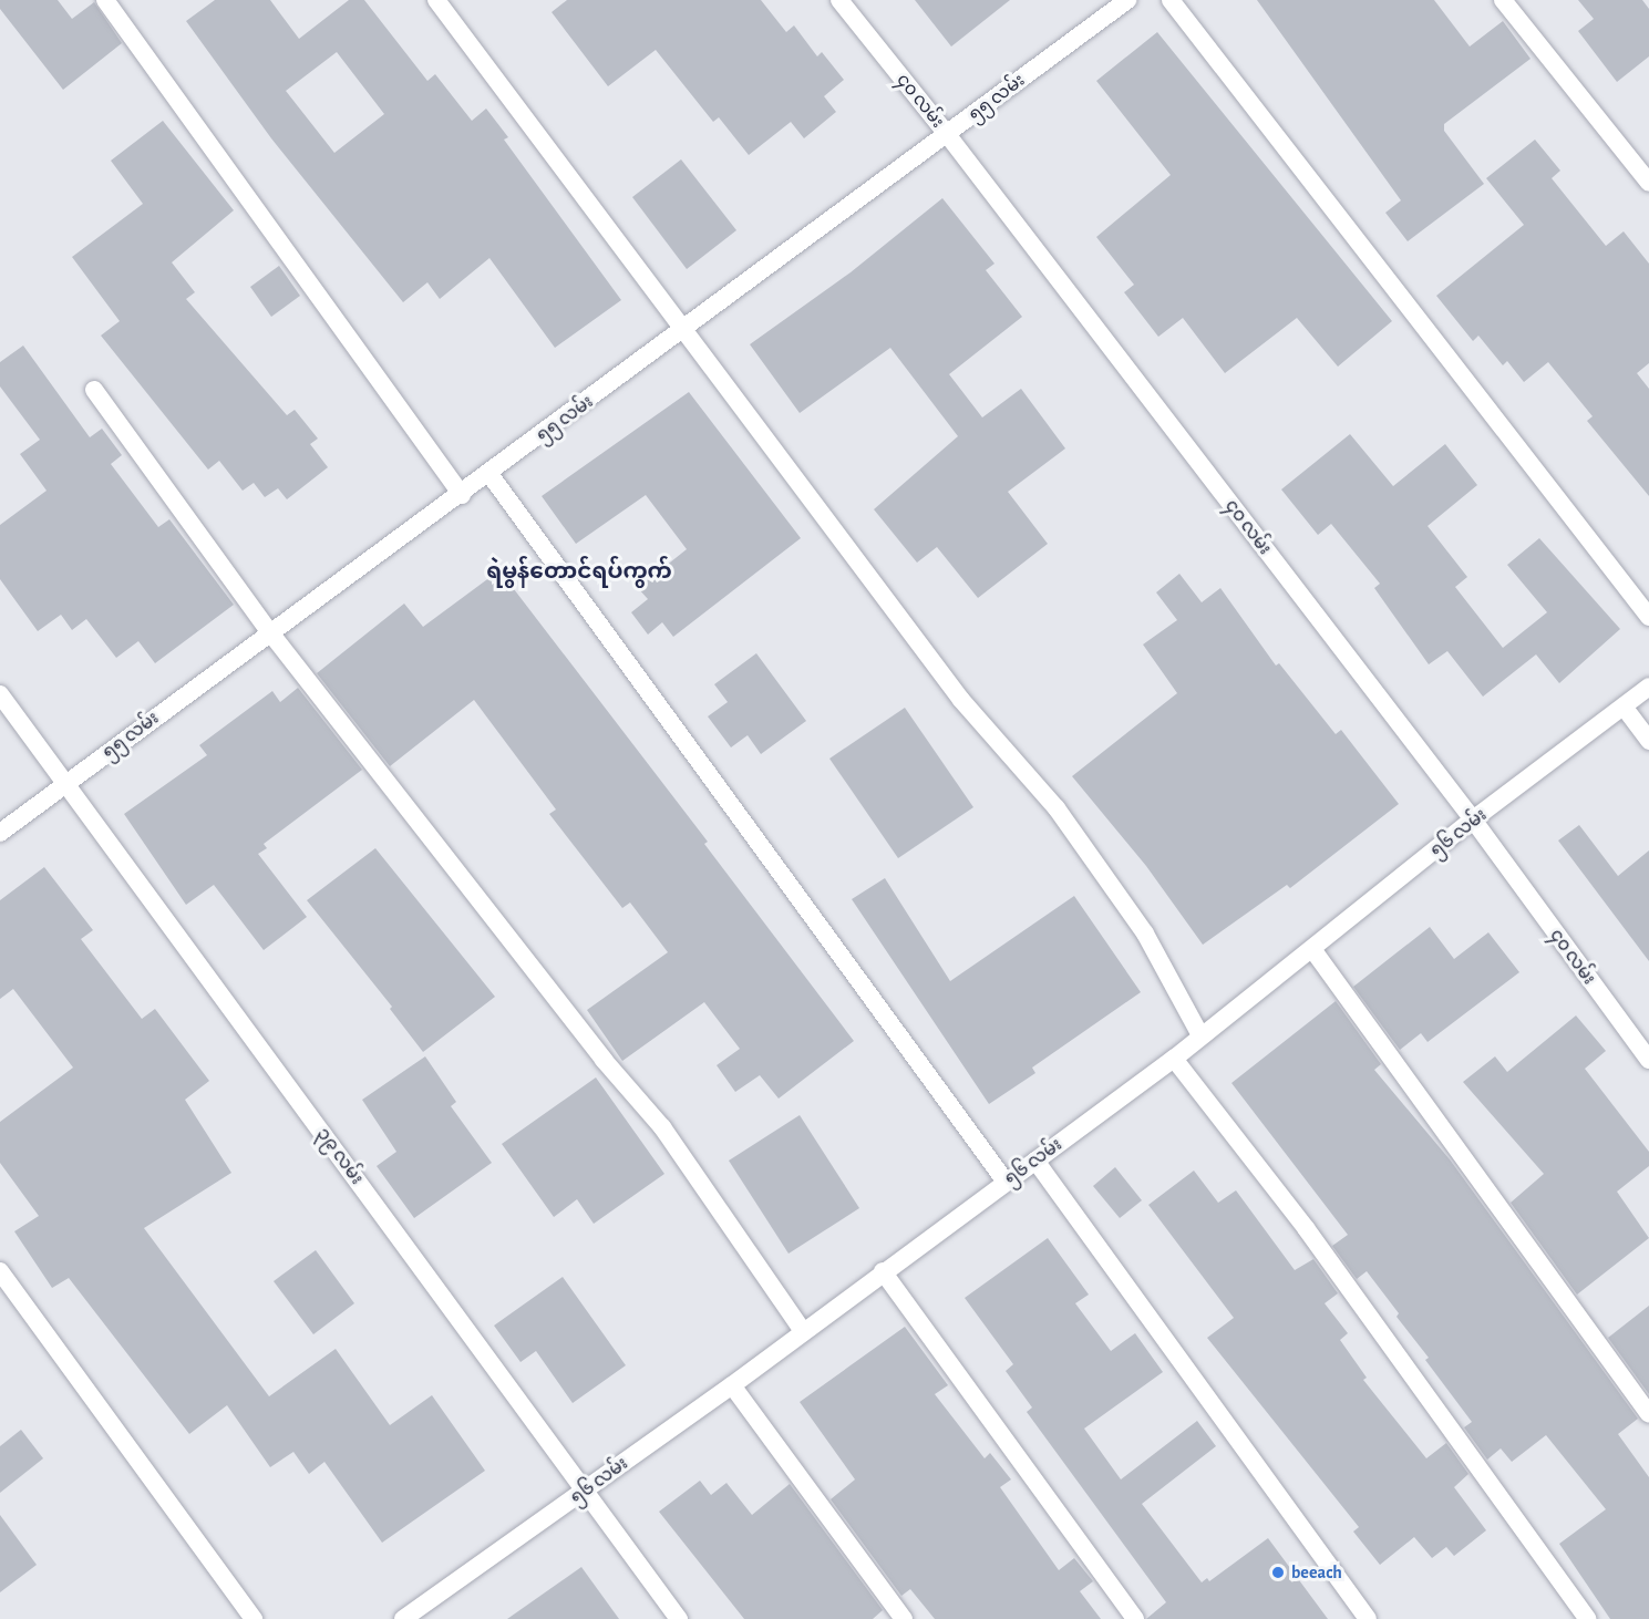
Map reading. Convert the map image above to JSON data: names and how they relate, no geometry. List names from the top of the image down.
{
  "streets": {
    "street": [
      "၅၅ လမ်း",
      "၄၀ လမ်း",
      "၅၆ လမ်း",
      "၃၉ လမ်း"
    ]
  },
  "crossings": [
    ["၅၅ လမ်း", "၄၀ လမ်း"],
    ["၅၅ လမ်း", "၃၉ လမ်း"],
    ["၄၀ လမ်း", "၅၆ လမ်း"],
    ["၅၆ လမ်း", "၃၉ လမ်း"]
  ],
  "districts": ["ရဲမွန်တောင်ရပ်ကွက်"],
  "places": ["beeach"]
}
